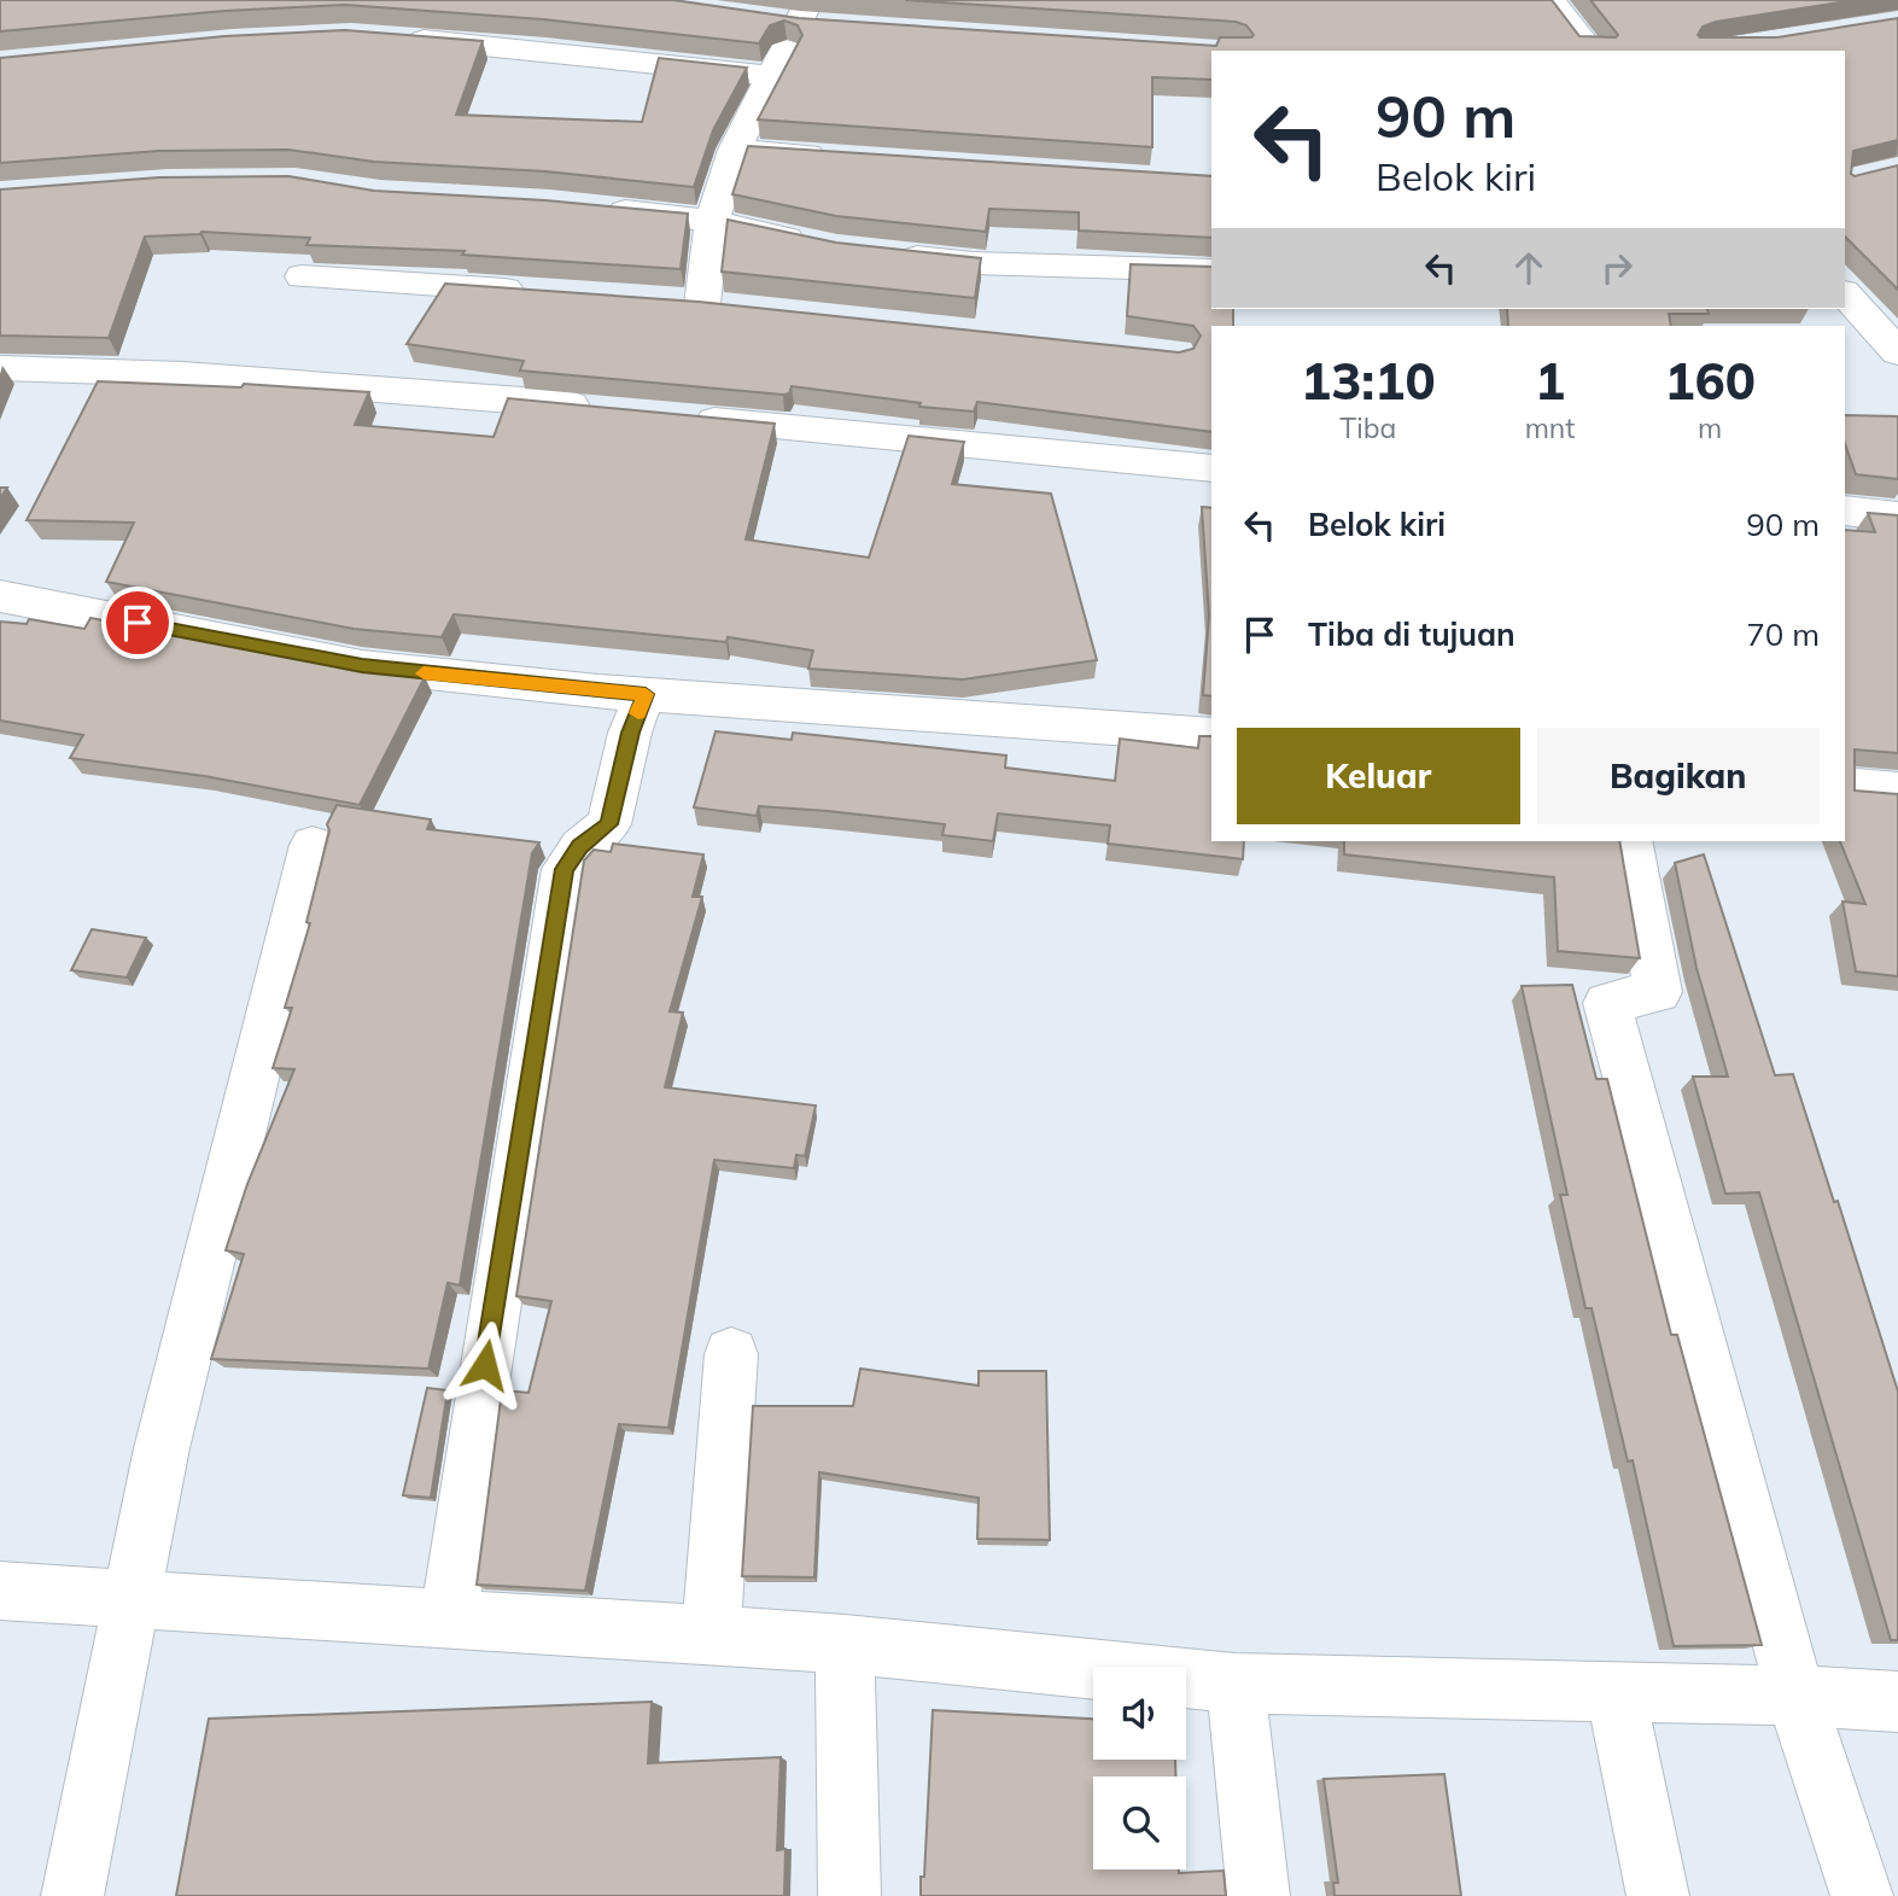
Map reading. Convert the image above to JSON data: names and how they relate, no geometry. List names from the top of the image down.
{
  "page": {
    "turn": ["90 m", "Belok kiri"],
    "eta": [
      "13:10",
      "Tiba",
      "1",
      "mnt",
      "160",
      "m"
    ],
    "list": [
      {
        "name": "Belok kiri",
        "value": "90 m"
      },
      {
        "name": "Tiba di tujuan",
        "value": "70 m"
      }
    ],
    "buttons": ["Keluar", "Bagikan"]
  }
}
